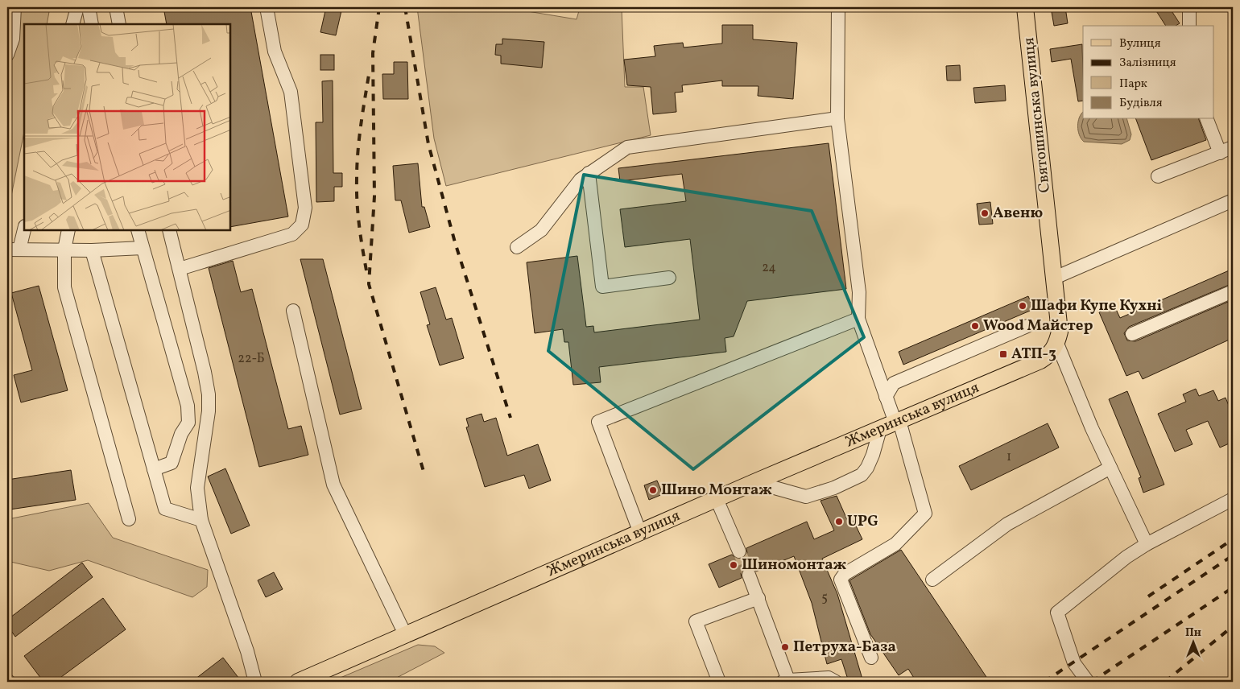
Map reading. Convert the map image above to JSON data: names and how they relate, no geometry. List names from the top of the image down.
{
  "streets": {
    "main road": ["Святошинська вулиця", "Жмеринська вулиця"]
  },
  "crossings": [
    ["Святошинська вулиця", "Жмеринська вулиця"]
  ],
  "places": {
    "other": [
      "Авеню",
      "Шафи Купе Кухні",
      "Wood Майстер",
      "Шино Монтаж",
      "UPG",
      "Шиномонтаж",
      "Петруха-База"
    ],
    "transit": ["АТП-3"]
  },
  "house_numbers": [
    "24",
    "22-Б",
    "1",
    "5"
  ],
  "legend": [
    "Вулиця",
    "Залізниця",
    "Парк",
    "Будівля"
  ],
  "north": "top"
}
